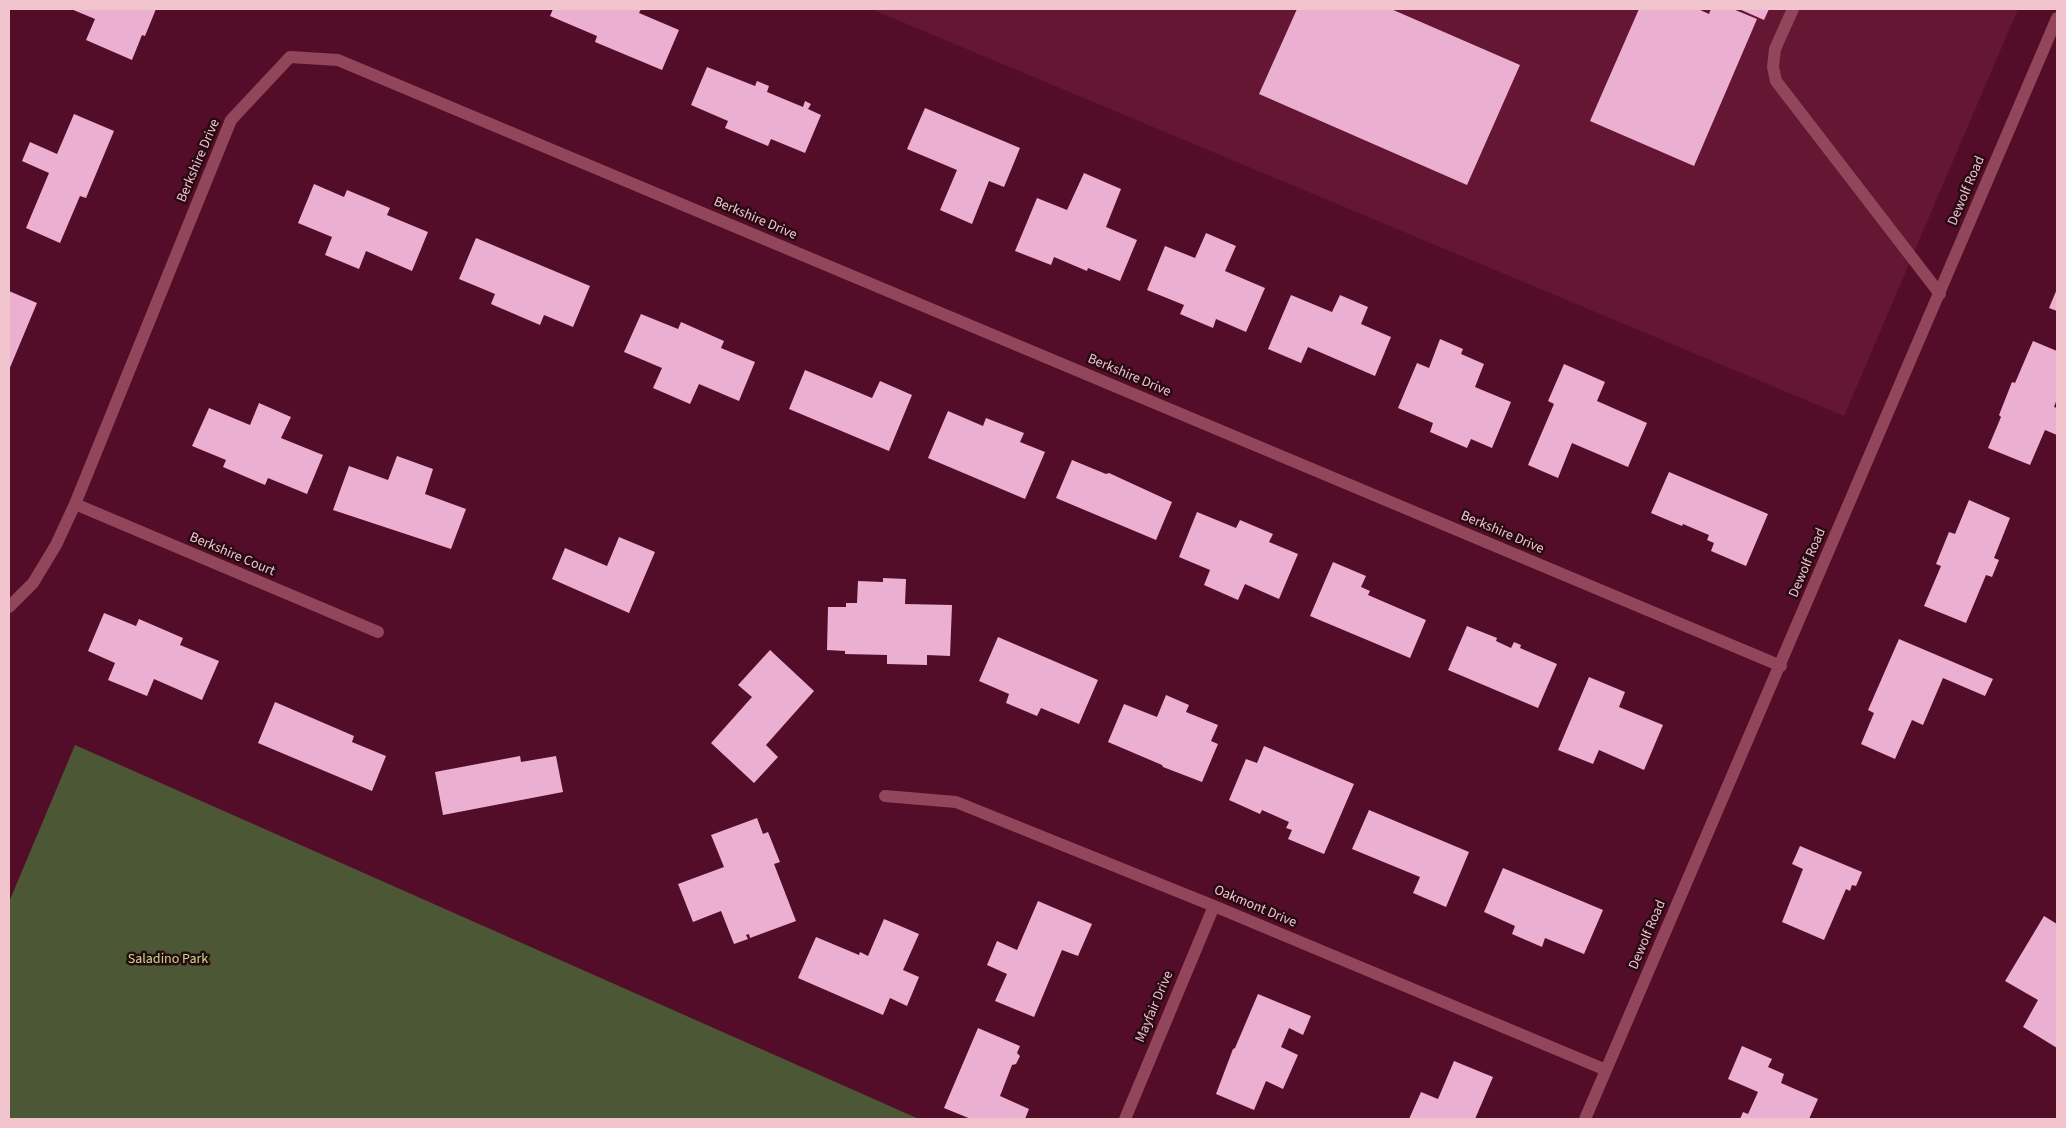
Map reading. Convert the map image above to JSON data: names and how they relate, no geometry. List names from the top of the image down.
{
  "streets": {
    "street": [
      "Berkshire Drive",
      "Dewolf Road",
      "Berkshire Court",
      "Oakmont Drive",
      "Mayfair Drive"
    ]
  },
  "crossings": [
    ["Berkshire Drive", "Dewolf Road"],
    ["Berkshire Drive", "Berkshire Court"],
    ["Dewolf Road", "Oakmont Drive"],
    ["Oakmont Drive", "Mayfair Drive"]
  ],
  "parks": ["Saladino Park"]
}
